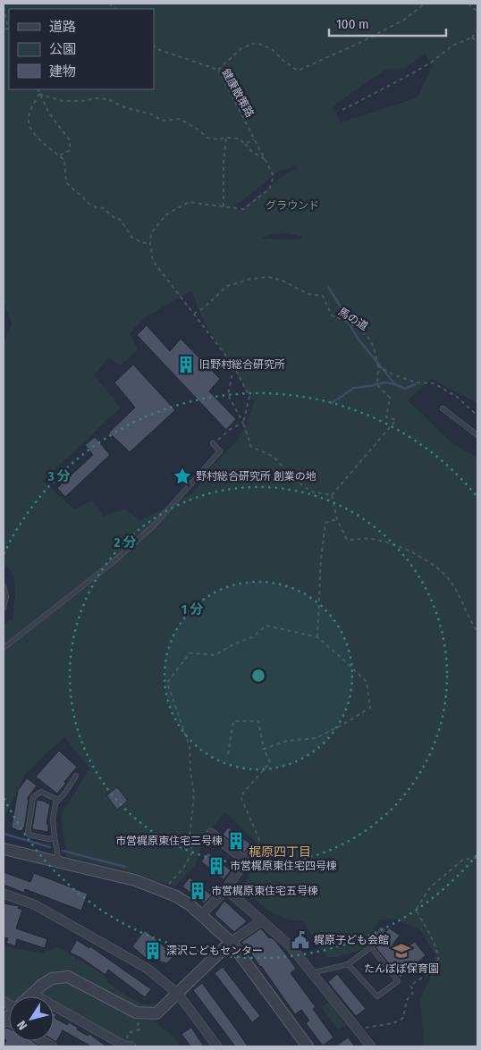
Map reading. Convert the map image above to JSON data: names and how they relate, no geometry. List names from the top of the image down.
{
  "streets": {
    "path": ["健康散策路", "馬の道"]
  },
  "districts": ["梶原四丁目"],
  "parks": ["グラウンド"],
  "places": {
    "building": [
      "旧野村総合研究所",
      "市営梶原東住宅三号棟",
      "市営梶原東住宅四号棟",
      "市営梶原東住宅五号棟",
      "深沢こどもセンター"
    ],
    "place": ["野村総合研究所 創業の地"],
    "public building": ["梶原子ども会館"],
    "school or university": ["たんぽぽ保育園"]
  },
  "legend": ["道路", "公園", "建物"],
  "scale_bar": "100 m",
  "north": "bottom left",
  "rings": ["3 分", "2 分", "1 分"]
}
